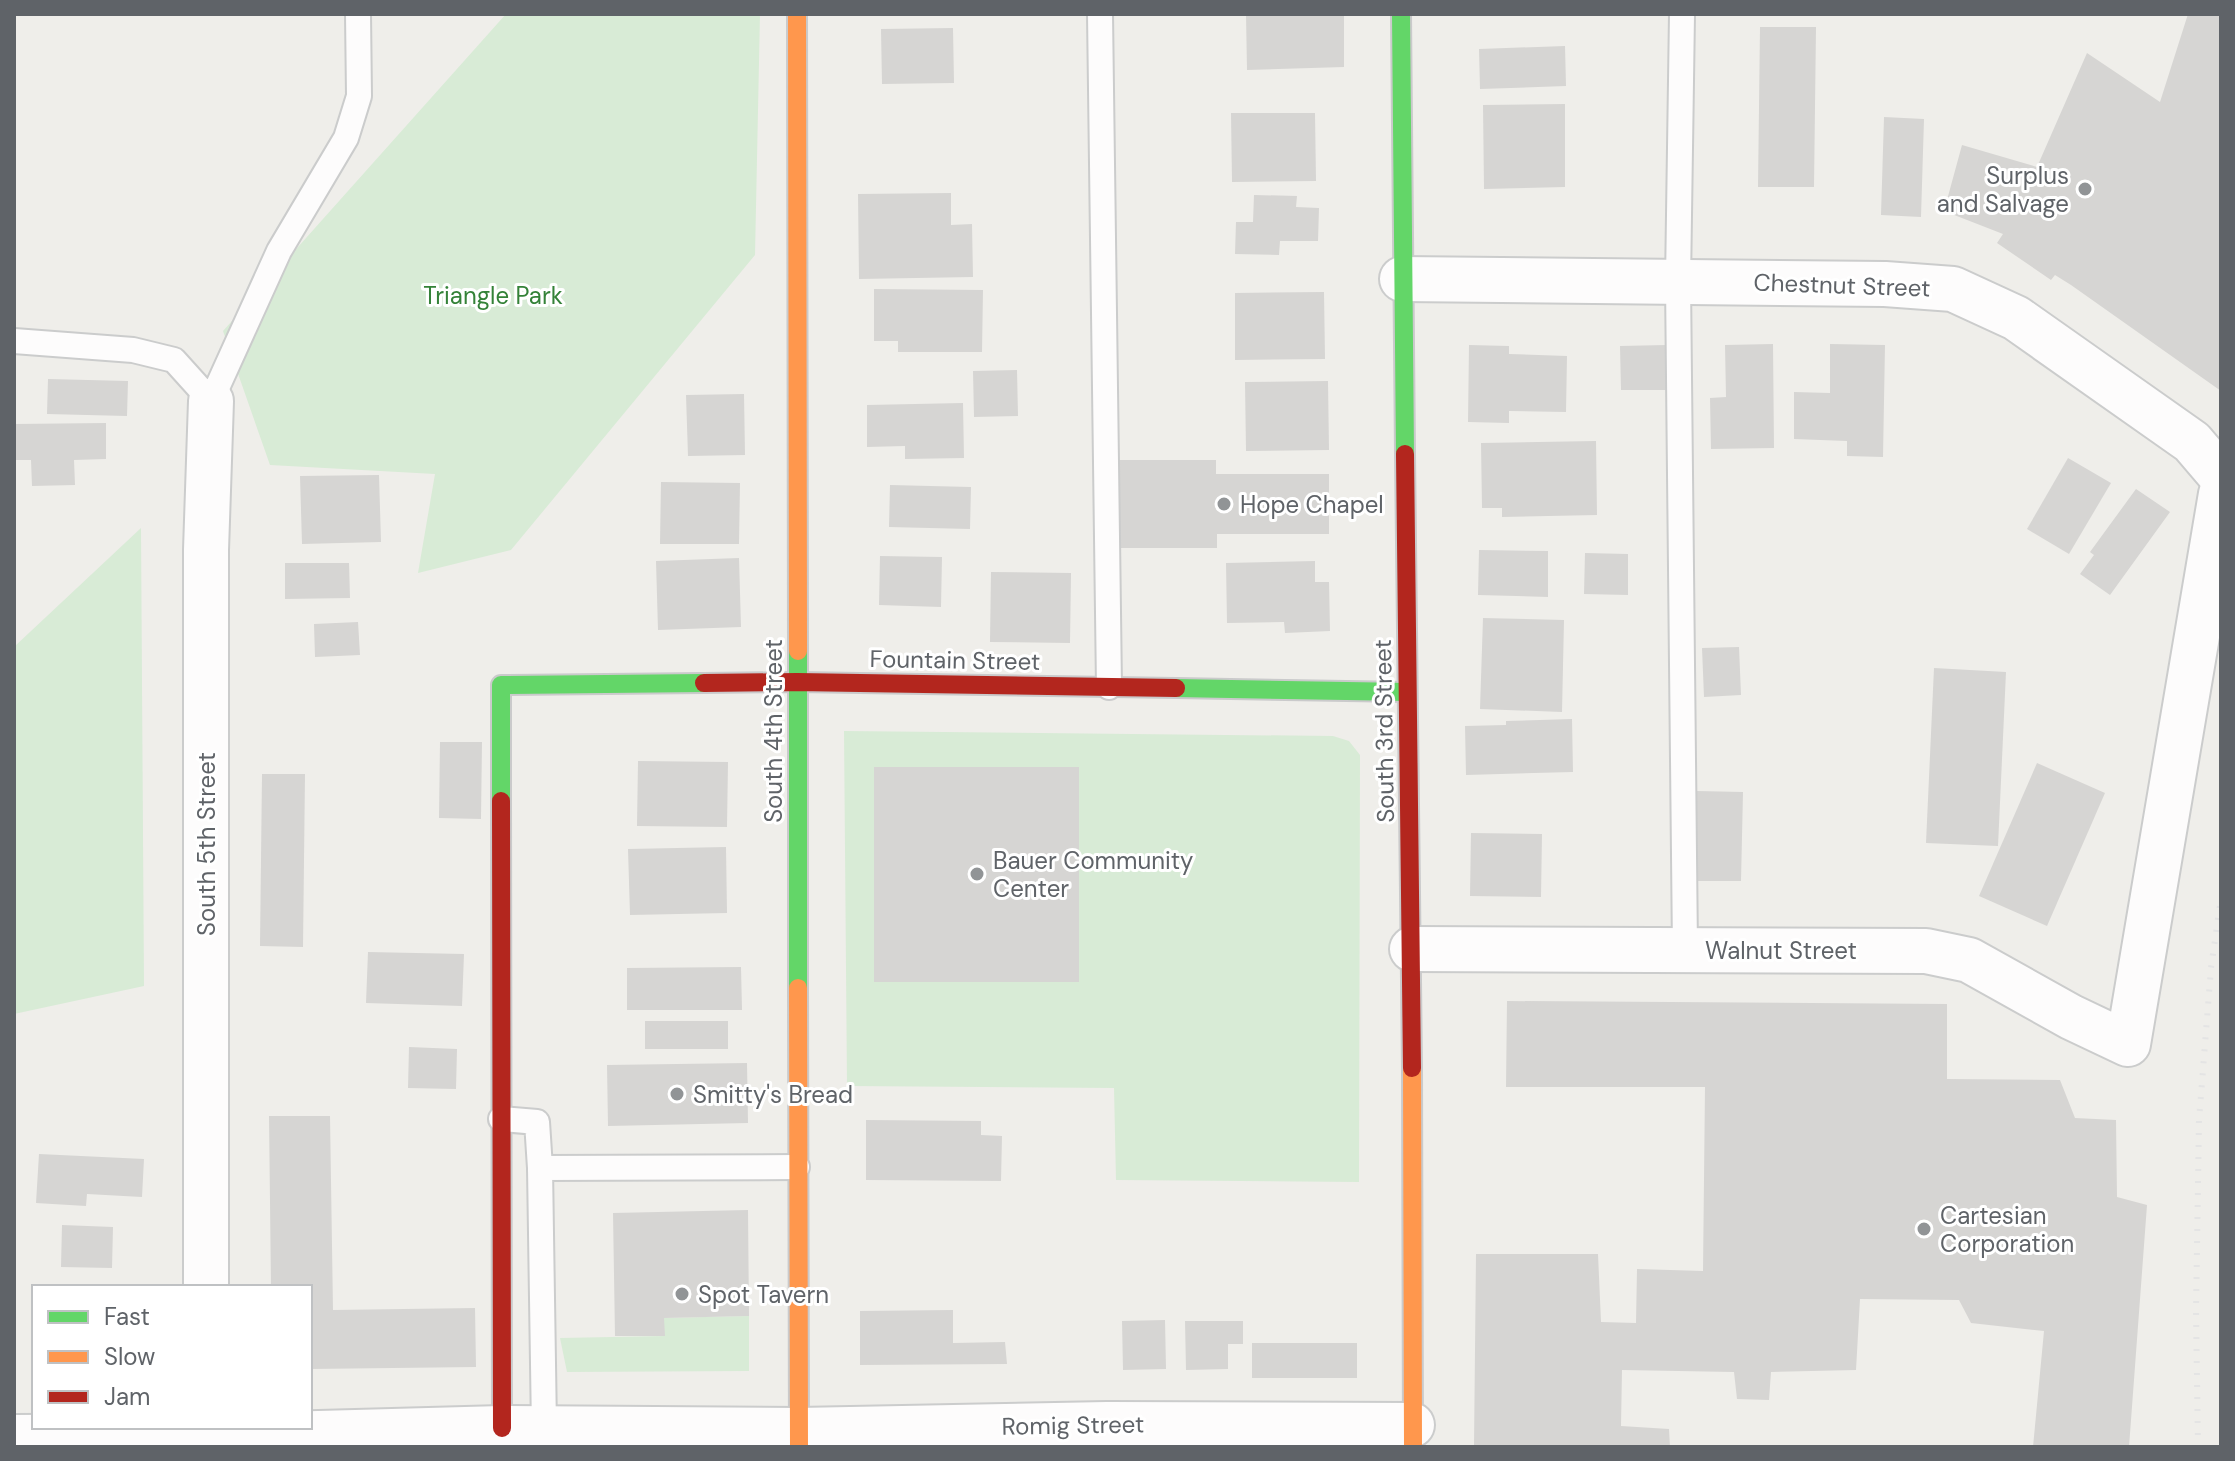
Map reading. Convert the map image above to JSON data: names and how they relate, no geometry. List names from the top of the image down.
{
  "streets": {
    "street": [
      "Chestnut Street",
      "Fountain Street",
      "South 4th Street",
      "South 3rd Street",
      "South 5th Street",
      "Walnut Street",
      "Romig Street"
    ]
  },
  "crossings": [
    ["Chestnut Street", "South 3rd Street"],
    ["Fountain Street", "South 4th Street"],
    ["Fountain Street", "South 3rd Street"],
    ["South 4th Street", "Romig Street"],
    ["South 3rd Street", "Walnut Street"],
    ["South 3rd Street", "Romig Street"]
  ],
  "parks": ["Triangle Park"],
  "places": [
    "Surplus and Salvage",
    "Hope Chapel",
    "Bauer Community Center",
    "Smitty's Bread",
    "Cartesian Corporation",
    "Spot Tavern"
  ],
  "legend": ["Fast", "Slow", "Jam"]
}
